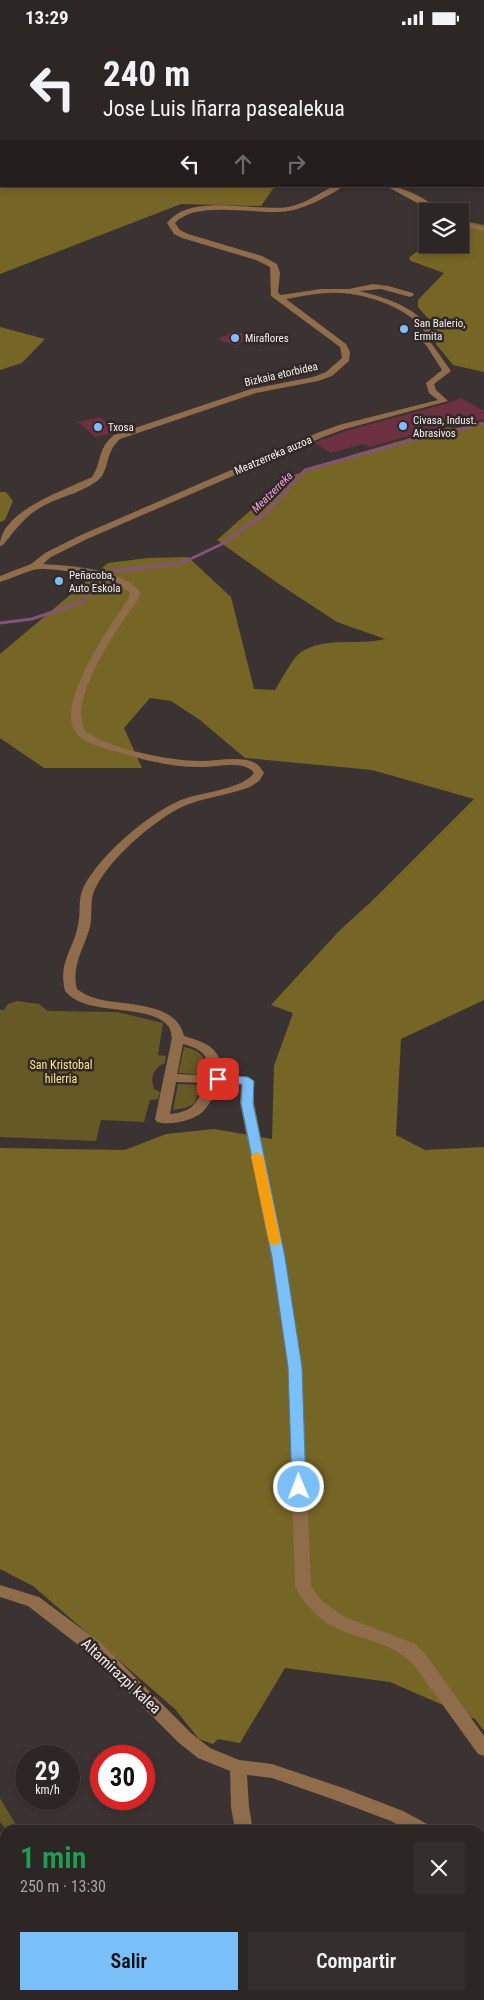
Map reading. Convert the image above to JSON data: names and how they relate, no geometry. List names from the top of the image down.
{
  "streets": {
    "street": ["Bizkaia etorbidea", "Meatzerreka auzoa", "Altamirazpi kalea"]
  },
  "water": ["Meatzerreka"],
  "parks": ["San Kristobal hilerria"],
  "places": [
    "San Balerio, Ermita",
    "Miraflores",
    "Civasa, Indust. Abrasivos",
    "Txosa",
    "Peñacoba, Auto Eskola"
  ],
  "page": {
    "status": "13:29",
    "turn": ["240 m", "Jose Luis Iñarra pasealekua"],
    "speed": "29 km/h",
    "limit": "30",
    "heading": ["1 min", "250 m · 13:30"],
    "buttons": ["Salir", "Compartir"]
  }
}
